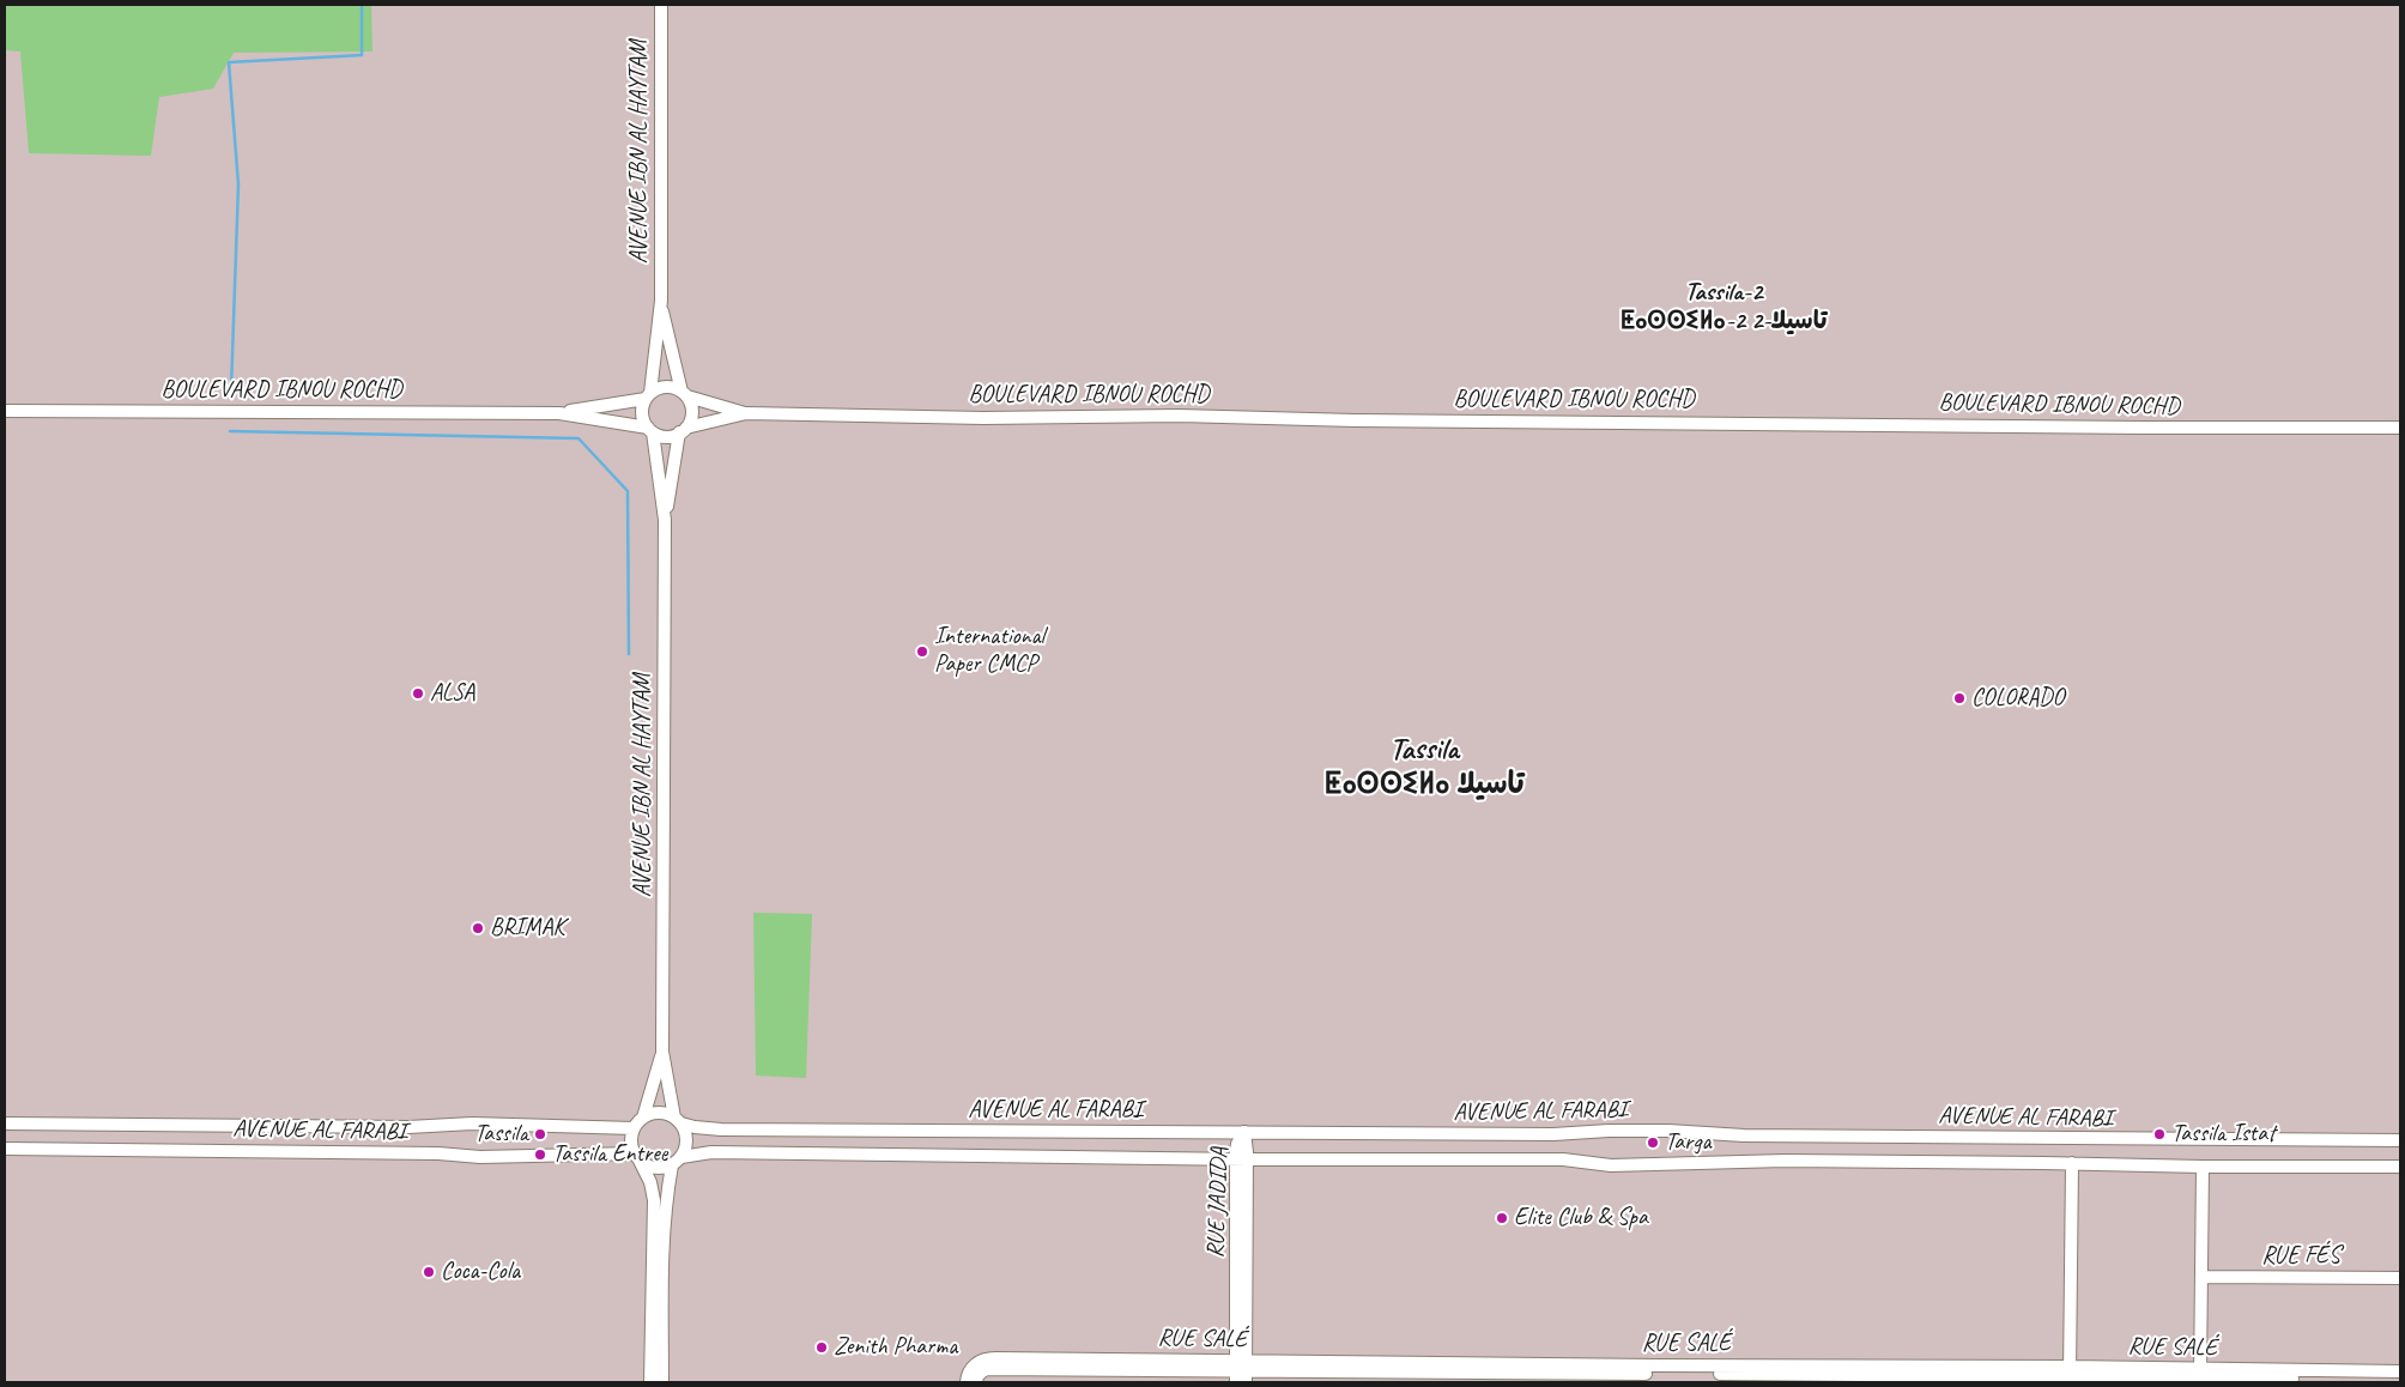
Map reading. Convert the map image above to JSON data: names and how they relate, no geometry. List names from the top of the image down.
{
  "streets": {
    "street": [
      "AVENUE IBN AL HAYTAM",
      "BOULEVARD IBNOU ROCHD",
      "AVENUE AL FARABI",
      "RUE JADIDA",
      "RUE FÉS",
      "RUE SALÉ"
    ]
  },
  "crossings": [
    ["AVENUE IBN AL HAYTAM", "BOULEVARD IBNOU ROCHD"],
    ["AVENUE IBN AL HAYTAM", "AVENUE AL FARABI"],
    ["AVENUE AL FARABI", "RUE JADIDA"],
    ["RUE JADIDA", "RUE SALÉ"]
  ],
  "districts": ["Tassila-2 ⵟⴰⵙⵙⵉⵍⴰ-2 2-تاسيلا", "Tassila ⵟⴰⵙⵙⵉⵍⴰ تاسيلا"],
  "places": [
    "International Paper CMCP",
    "ALSA",
    "COLORADO",
    "BRIMAK",
    "Tassila",
    "Tassila Istat",
    "Targa",
    "Tassila Entree",
    "Elite Club & Spa",
    "Coca-Cola",
    "Zenith Pharma"
  ]
}
